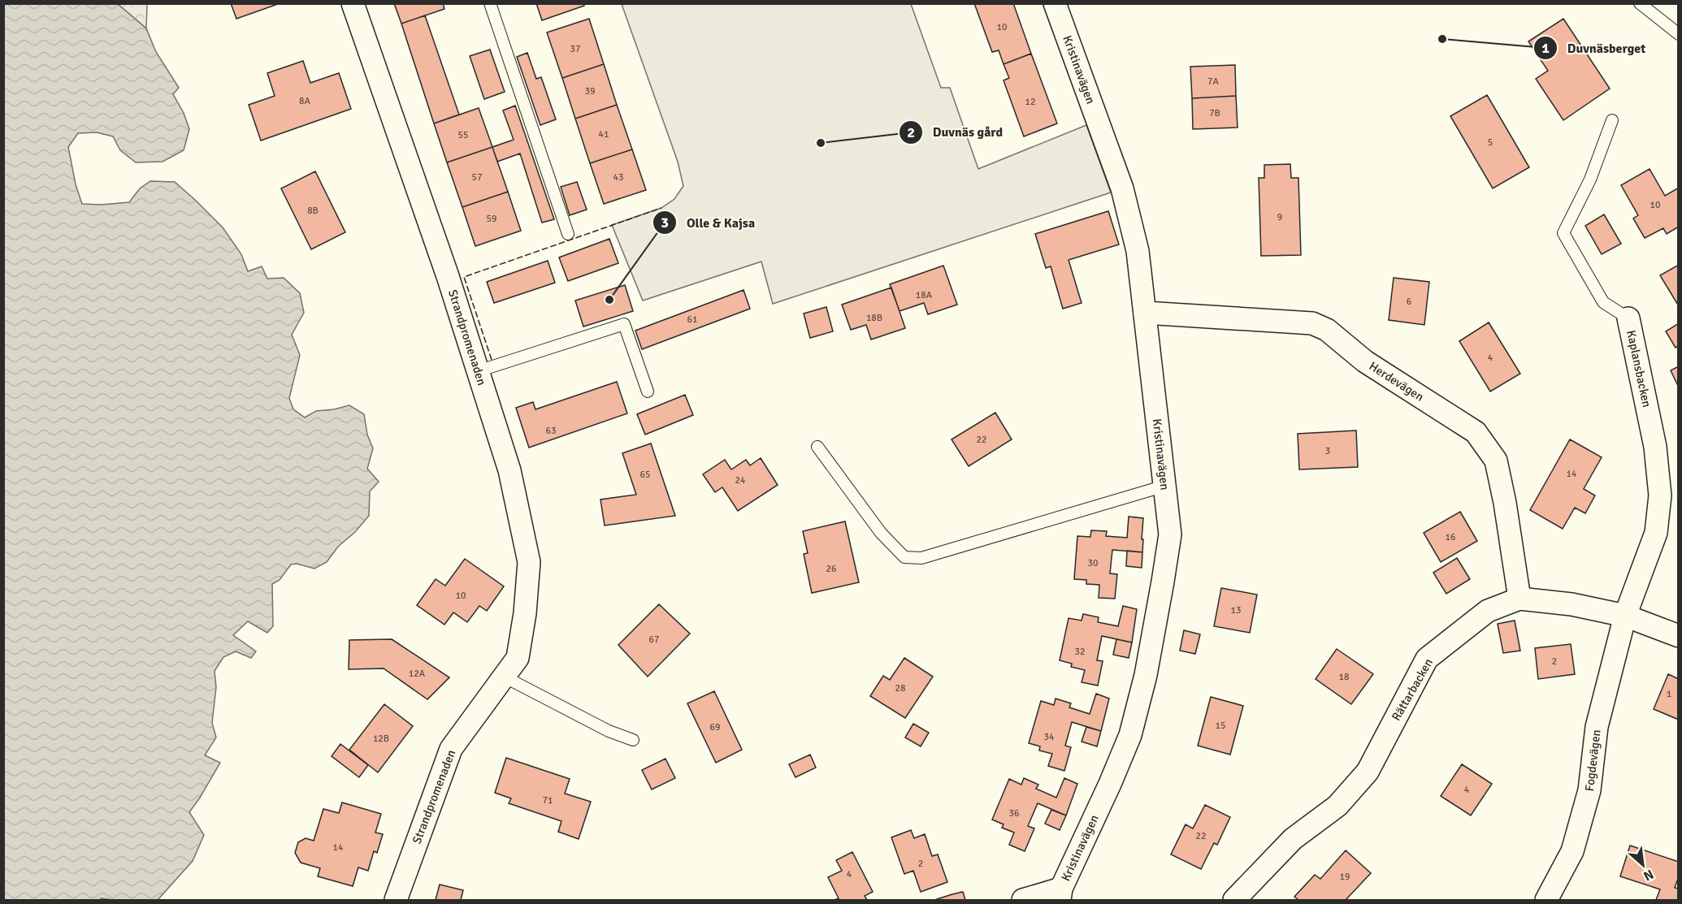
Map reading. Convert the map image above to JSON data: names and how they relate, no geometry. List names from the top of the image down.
{
  "streets": {
    "street": [
      "Kristinavägen",
      "Strandpromenaden",
      "Kaplansbacken",
      "Herdevägen",
      "Rättarbacken",
      "Fogdevägen"
    ]
  },
  "crossings": [
    ["Kristinavägen", "Herdevägen"],
    ["Kaplansbacken", "Rättarbacken"],
    ["Kaplansbacken", "Fogdevägen"],
    ["Herdevägen", "Rättarbacken"],
    ["Rättarbacken", "Fogdevägen"]
  ],
  "places": ["Duvnäsberget", "Duvnäs gård", "Olle & Kajsa"],
  "house_numbers": [
    "10",
    "37",
    "7A",
    "39",
    "8A",
    "12",
    "7B",
    "41",
    "55",
    "5",
    "57",
    "43",
    "10",
    "8B",
    "9",
    "59",
    "18A",
    "6",
    "18B",
    "61",
    "4",
    "63",
    "22",
    "3",
    "14",
    "65",
    "24",
    "16",
    "30",
    "26",
    "10",
    "13",
    "67",
    "32",
    "2",
    "12A",
    "18",
    "28",
    "1",
    "15",
    "69",
    "34",
    "12B",
    "4",
    "71",
    "36",
    "22",
    "14",
    "2",
    "4",
    "19"
  ],
  "north": "bottom right"
}
